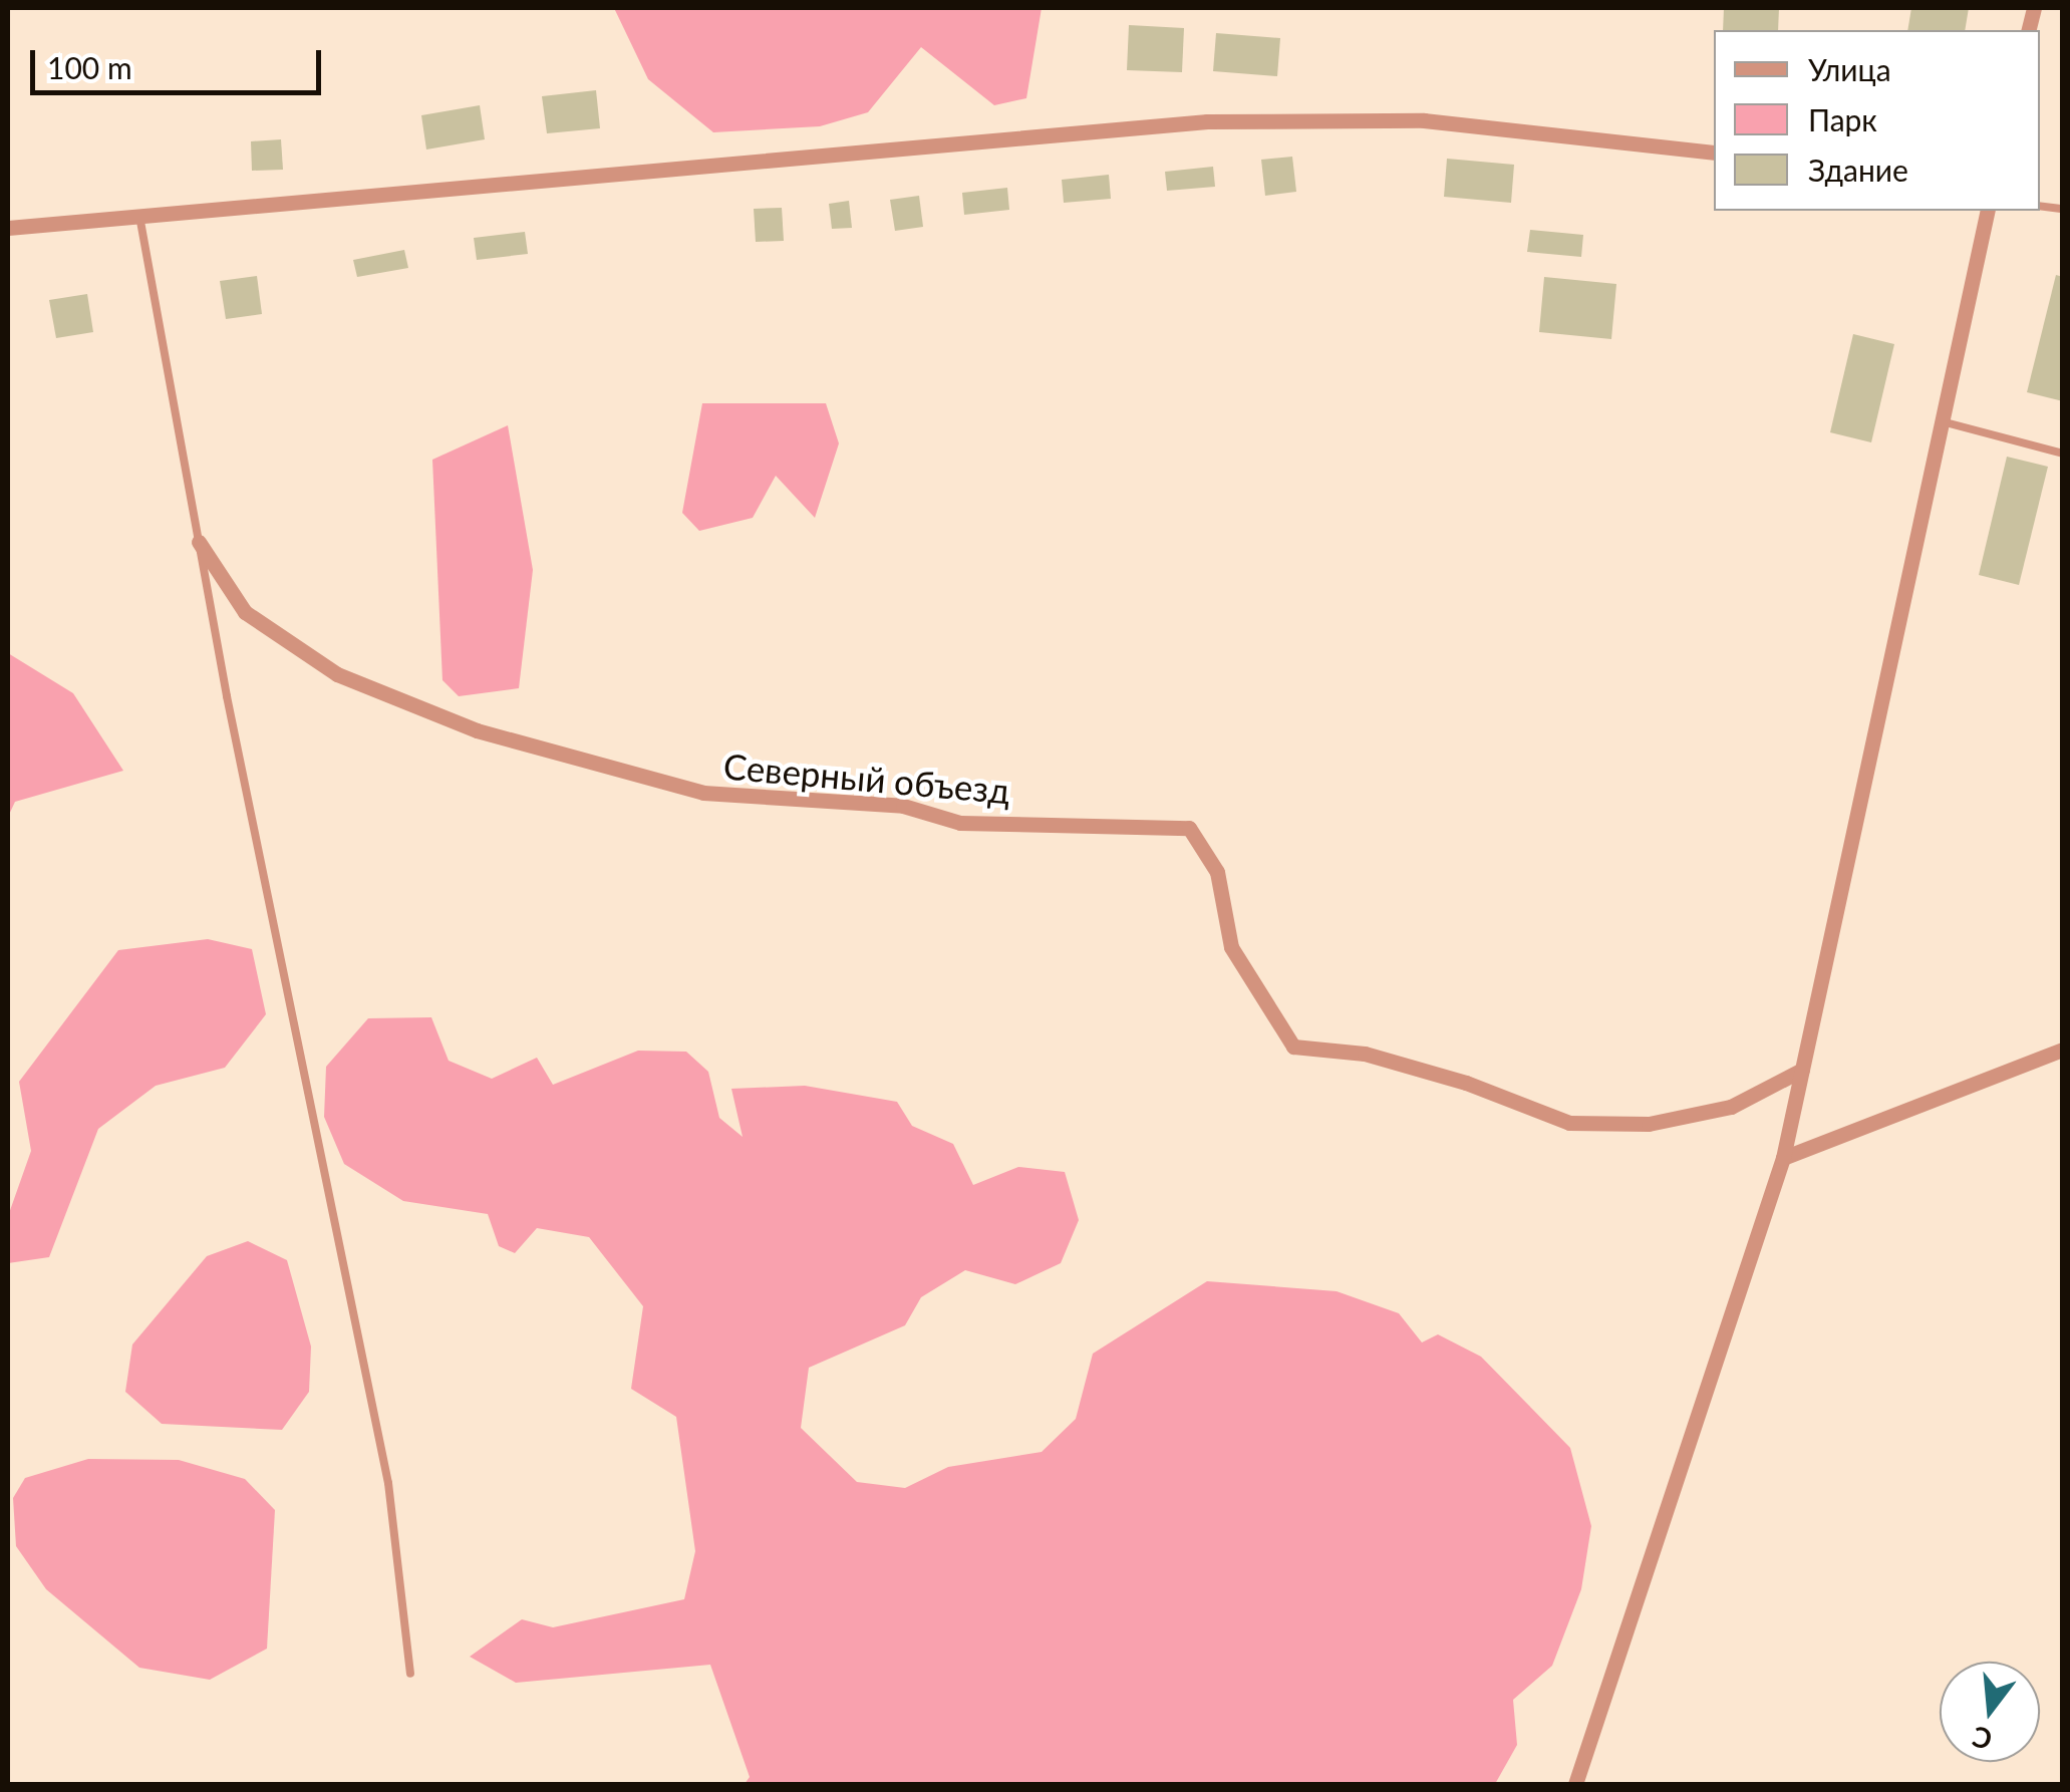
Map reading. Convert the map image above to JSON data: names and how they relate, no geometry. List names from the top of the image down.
{
  "streets": {
    "street": ["Северный объезд"]
  },
  "legend": ["Улица", "Парк", "Здание"],
  "scale_bar": "100 m",
  "north": "bottom"
}
